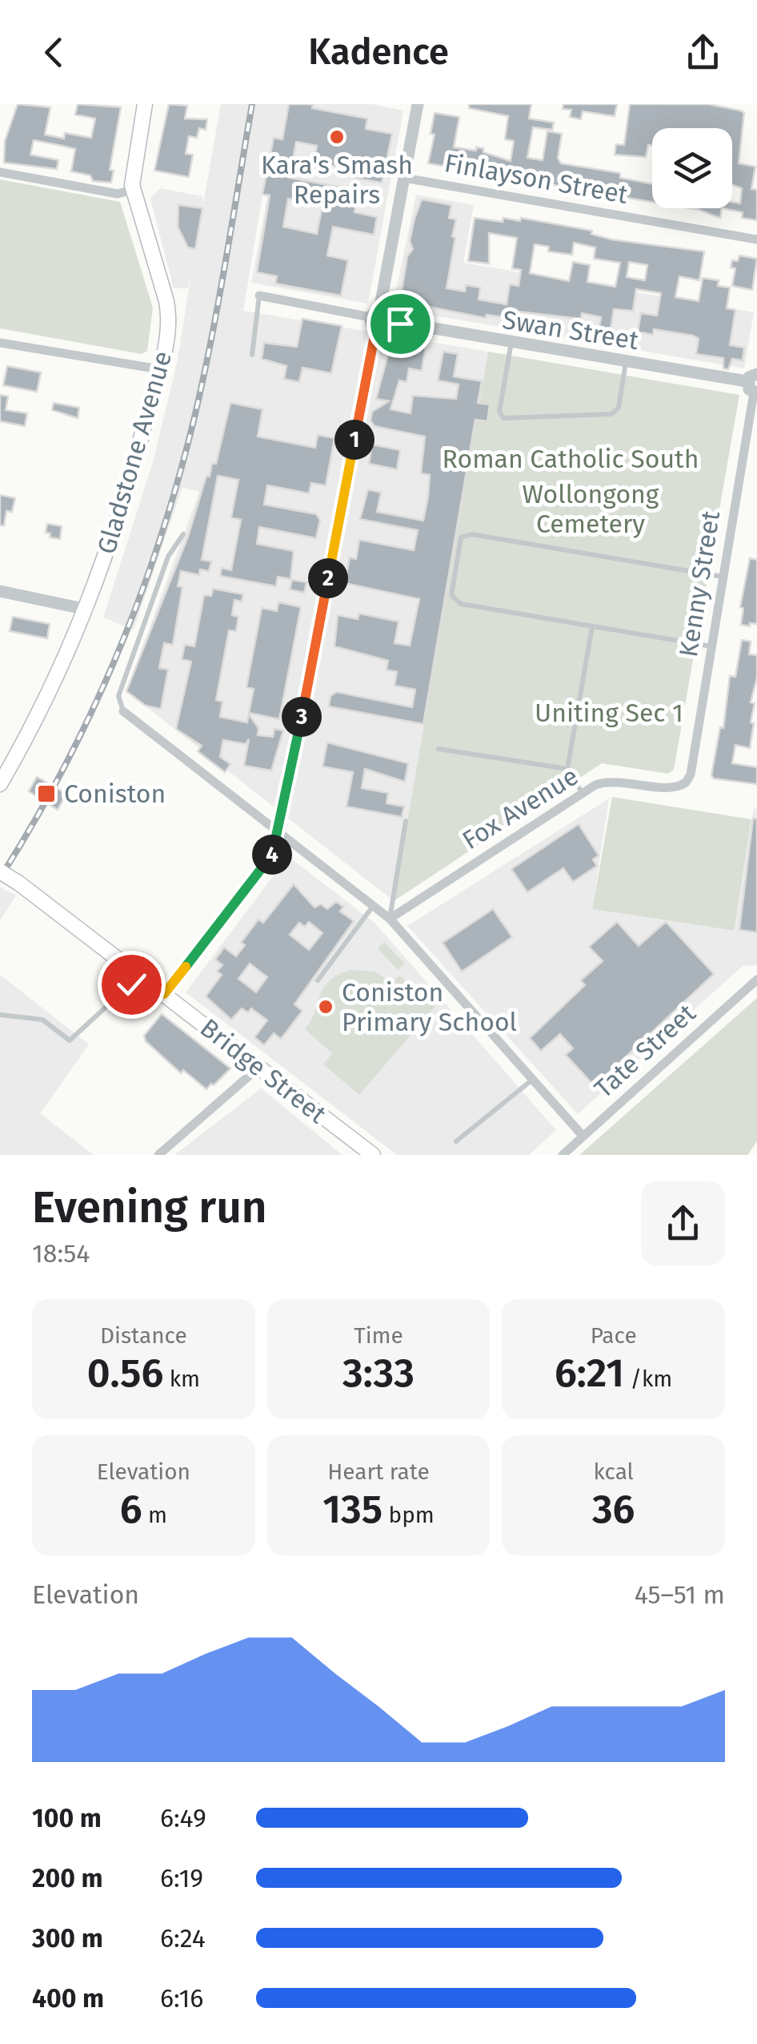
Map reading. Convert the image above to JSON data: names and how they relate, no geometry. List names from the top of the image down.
{
  "streets": {
    "main road": ["Gladstone Avenue", "Bridge Street"],
    "street": [
      "Finlayson Street",
      "Swan Street",
      "Kenny Street",
      "Fox Avenue",
      "Tate Street"
    ]
  },
  "crossings": [
    ["Swan Street", "Kenny Street"],
    ["Kenny Street", "Fox Avenue"]
  ],
  "parks": ["Roman Catholic South", "Wollongong Cemetery", "Uniting Sec 1"],
  "places": {
    "other": ["Kara's Smash Repairs", "Coniston Primary School"],
    "transit": ["Coniston"]
  },
  "page": {
    "header": "Kadence",
    "pins": [
      "1",
      "2",
      "3",
      "4"
    ],
    "heading": ["Evening run", "18:54"],
    "stats": [
      ["Distance", "0.56 km"],
      ["Time", "3:33"],
      ["Pace", "6:21 /km"],
      ["Elevation", "6 m"],
      ["Heart rate", "135 bpm"],
      ["kcal", "36"]
    ],
    "chart": ["Elevation", "45–51 m"],
    "list": [
      {
        "name": "100 m",
        "note": "6:49"
      },
      {
        "name": "200 m",
        "note": "6:19"
      },
      {
        "name": "300 m",
        "note": "6:24"
      },
      {
        "name": "400 m",
        "note": "6:16"
      }
    ]
  }
}
